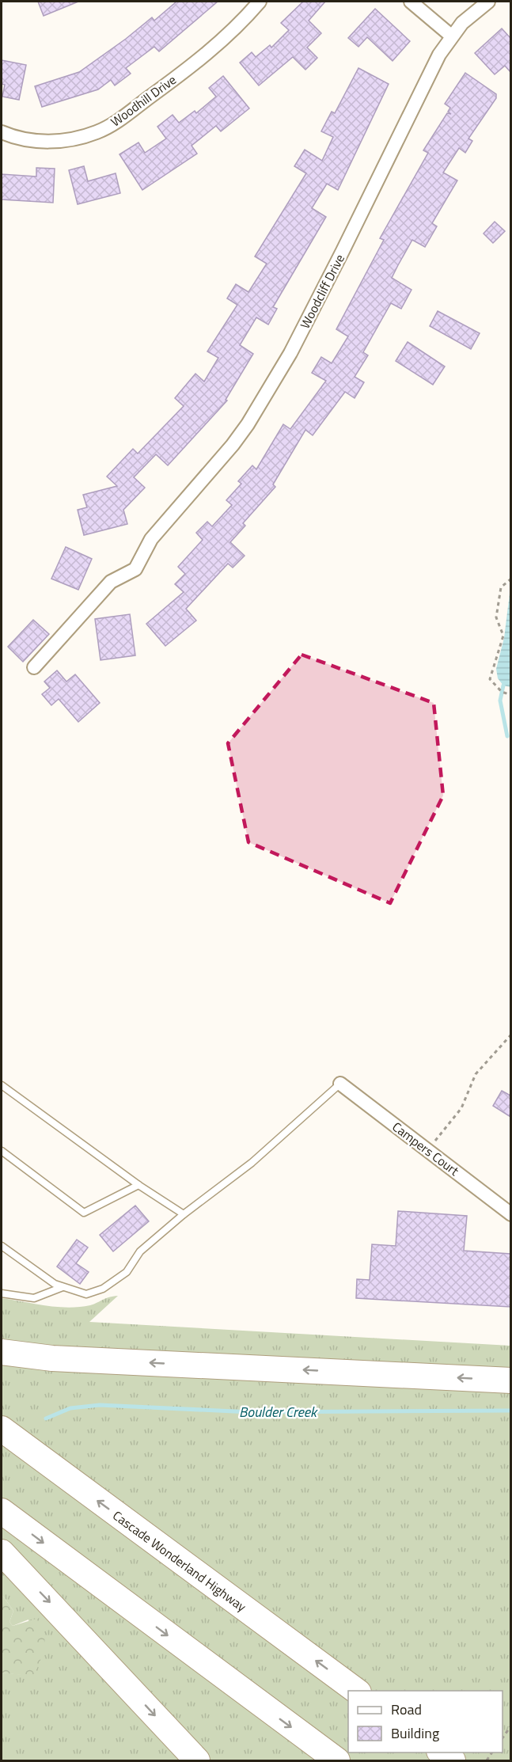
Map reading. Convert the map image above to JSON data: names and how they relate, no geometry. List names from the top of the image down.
{
  "streets": {
    "highway": ["Cascade Wonderland Highway"],
    "street": ["Woodhill Drive", "Woodcliff Drive", "Campers Court"]
  },
  "water": ["Boulder Creek"],
  "legend": ["Road", "Building"]
}
